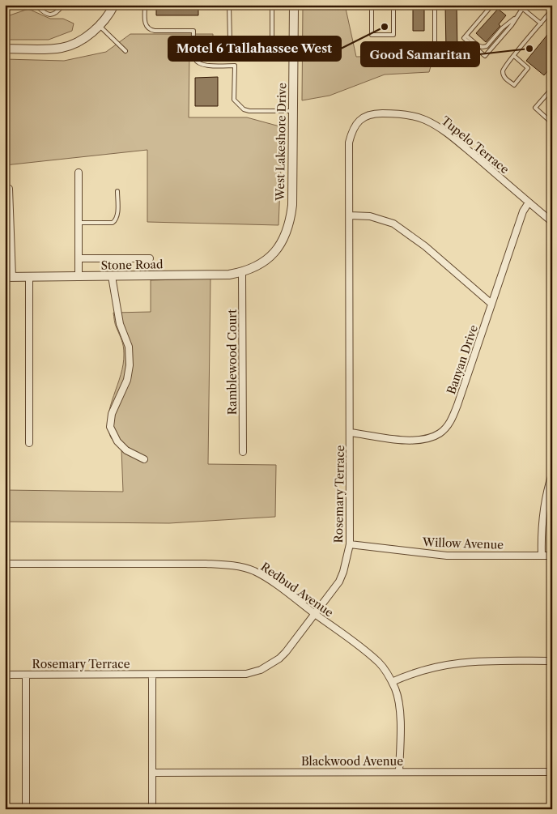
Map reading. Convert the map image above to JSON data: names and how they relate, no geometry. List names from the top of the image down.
{
  "streets": {
    "street": [
      "West Lakeshore Drive",
      "Tupelo Terrace",
      "Stone Road",
      "Banyan Drive",
      "Ramblewood Court",
      "Rosemary Terrace",
      "Willow Avenue",
      "Redbud Avenue",
      "Blackwood Avenue"
    ]
  },
  "crossings": [
    ["West Lakeshore Drive", "Stone Road"],
    ["Tupelo Terrace", "Banyan Drive"],
    ["Tupelo Terrace", "Rosemary Terrace"],
    ["Stone Road", "Ramblewood Court"],
    ["Banyan Drive", "Rosemary Terrace"],
    ["Rosemary Terrace", "Willow Avenue"],
    ["Rosemary Terrace", "Redbud Avenue"],
    ["Redbud Avenue", "Blackwood Avenue"]
  ],
  "places": ["Motel 6 Tallahassee West", "Good Samaritan"]
}
